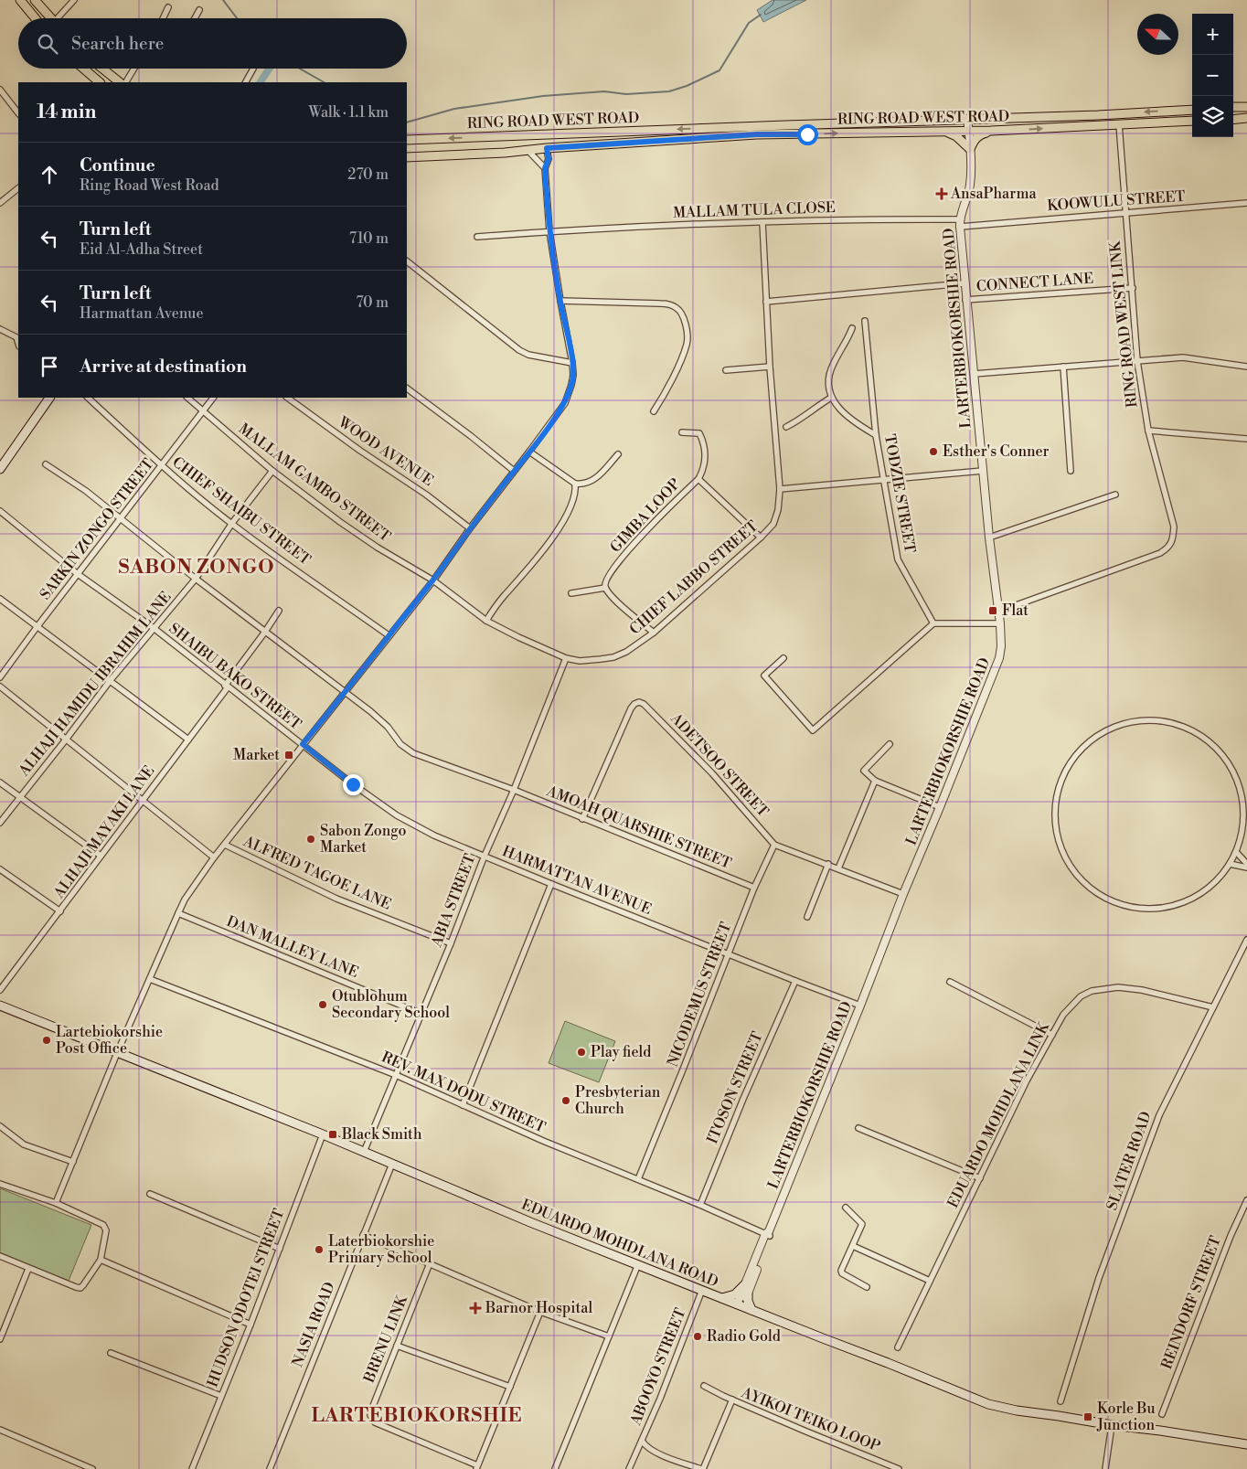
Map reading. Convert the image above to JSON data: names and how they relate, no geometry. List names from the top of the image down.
{
  "streets": {
    "main road": ["RING ROAD WEST ROAD", "EDUARDO MOHDLANA ROAD"],
    "street": [
      "KOOWULU STREET",
      "MALLAM TULA CLOSE",
      "CONNECT LANE",
      "RING ROAD WEST LINK",
      "LARTERBIOKORSHIE ROAD",
      "WOOD AVENUE",
      "MALLAM GAMBO STREET",
      "TODZIE STREET",
      "CHIEF SHAIBU STREET",
      "GIMBA LOOP",
      "SARKIN ZONGO STREET",
      "CHIEF LABBO STREET",
      "SHAIBU BAKO STREET",
      "ALHAJI HAMIDU IBRAHIM LANE",
      "ADETSOO STREET",
      "AMOAH QUARSHIE STREET",
      "ALHAJI MAYAKI LANE",
      "ALFRED TAGOE LANE",
      "HARMATTAN AVENUE",
      "ABIA STREET",
      "DAN MALLEY LANE",
      "NICODEMUS STREET",
      "ITOSON STREET",
      "REV. MAX DODU STREET",
      "EDUARDO MOHDLANA LINK",
      "SLATER ROAD",
      "HUDSON ODOTEI STREET",
      "REINDORF STREET",
      "NASIA ROAD",
      "BRENU LINK",
      "ABOOYO STREET",
      "AYIKOI TEIKO LOOP"
    ]
  },
  "crossings": [
    ["RING ROAD WEST ROAD", "RING ROAD WEST LINK"],
    ["RING ROAD WEST ROAD", "LARTERBIOKORSHIE ROAD"],
    ["KOOWULU STREET", "RING ROAD WEST LINK"],
    ["KOOWULU STREET", "LARTERBIOKORSHIE ROAD"],
    ["MALLAM TULA CLOSE", "LARTERBIOKORSHIE ROAD"],
    ["MALLAM TULA CLOSE", "CHIEF LABBO STREET"],
    ["CONNECT LANE", "RING ROAD WEST LINK"],
    ["CONNECT LANE", "LARTERBIOKORSHIE ROAD"],
    ["RING ROAD WEST LINK", "LARTERBIOKORSHIE ROAD"],
    ["LARTERBIOKORSHIE ROAD", "ADETSOO STREET"],
    ["LARTERBIOKORSHIE ROAD", "HARMATTAN AVENUE"],
    ["LARTERBIOKORSHIE ROAD", "REV. MAX DODU STREET"],
    ["LARTERBIOKORSHIE ROAD", "EDUARDO MOHDLANA ROAD"],
    ["MALLAM GAMBO STREET", "SARKIN ZONGO STREET"],
    ["MALLAM GAMBO STREET", "CHIEF LABBO STREET"],
    ["MALLAM GAMBO STREET", "ALHAJI HAMIDU IBRAHIM LANE"],
    ["CHIEF SHAIBU STREET", "SARKIN ZONGO STREET"],
    ["CHIEF SHAIBU STREET", "ALHAJI HAMIDU IBRAHIM LANE"],
    ["GIMBA LOOP", "CHIEF LABBO STREET"],
    ["SARKIN ZONGO STREET", "SHAIBU BAKO STREET"],
    ["SARKIN ZONGO STREET", "AMOAH QUARSHIE STREET"],
    ["CHIEF LABBO STREET", "ABIA STREET"],
    ["SHAIBU BAKO STREET", "ALHAJI HAMIDU IBRAHIM LANE"],
    ["SHAIBU BAKO STREET", "ALHAJI MAYAKI LANE"],
    ["SHAIBU BAKO STREET", "HARMATTAN AVENUE"],
    ["ALHAJI HAMIDU IBRAHIM LANE", "AMOAH QUARSHIE STREET"],
    ["ADETSOO STREET", "AMOAH QUARSHIE STREET"],
    ["ADETSOO STREET", "NICODEMUS STREET"],
    ["AMOAH QUARSHIE STREET", "ALHAJI MAYAKI LANE"],
    ["AMOAH QUARSHIE STREET", "ABIA STREET"],
    ["AMOAH QUARSHIE STREET", "NICODEMUS STREET"],
    ["ALFRED TAGOE LANE", "ABIA STREET"],
    ["HARMATTAN AVENUE", "ABIA STREET"],
    ["HARMATTAN AVENUE", "NICODEMUS STREET"],
    ["HARMATTAN AVENUE", "ITOSON STREET"],
    ["ABIA STREET", "DAN MALLEY LANE"],
    ["ABIA STREET", "REV. MAX DODU STREET"],
    ["ABIA STREET", "EDUARDO MOHDLANA ROAD"],
    ["NICODEMUS STREET", "REV. MAX DODU STREET"],
    ["ITOSON STREET", "REV. MAX DODU STREET"],
    ["EDUARDO MOHDLANA LINK", "SLATER ROAD"],
    ["EDUARDO MOHDLANA ROAD", "HUDSON ODOTEI STREET"],
    ["EDUARDO MOHDLANA ROAD", "NASIA ROAD"],
    ["EDUARDO MOHDLANA ROAD", "ABOOYO STREET"],
    ["ABOOYO STREET", "AYIKOI TEIKO LOOP"]
  ],
  "districts": ["SABON ZONGO", "LARTEBIOKORSHIE"],
  "places": {
    "health": ["AnsaPharma", "Barnor Hospital"],
    "other": [
      "Esther's Conner",
      "Sabon Zongo Market",
      "Otublohum Secondary School",
      "Lartebiokorshie Post Office",
      "Play field",
      "Presbyterian Church",
      "Laterbiokorshie Primary School",
      "Radio Gold"
    ],
    "transit": [
      "Flat",
      "Market",
      "Black Smith",
      "Korle Bu Junction"
    ]
  },
  "north": "left",
  "page": {
    "map_buttons": ["+", "−"],
    "search": "Search here",
    "heading": ["14 min", "Walk · 1.1 km"],
    "list": [
      ["Continue", "Ring Road West Road", "270 m"],
      ["Turn left", "Eid Al-Adha Street", "710 m"],
      ["Turn left", "Harmattan Avenue", "70 m"],
      "Arrive at destination"
    ]
  }
}
